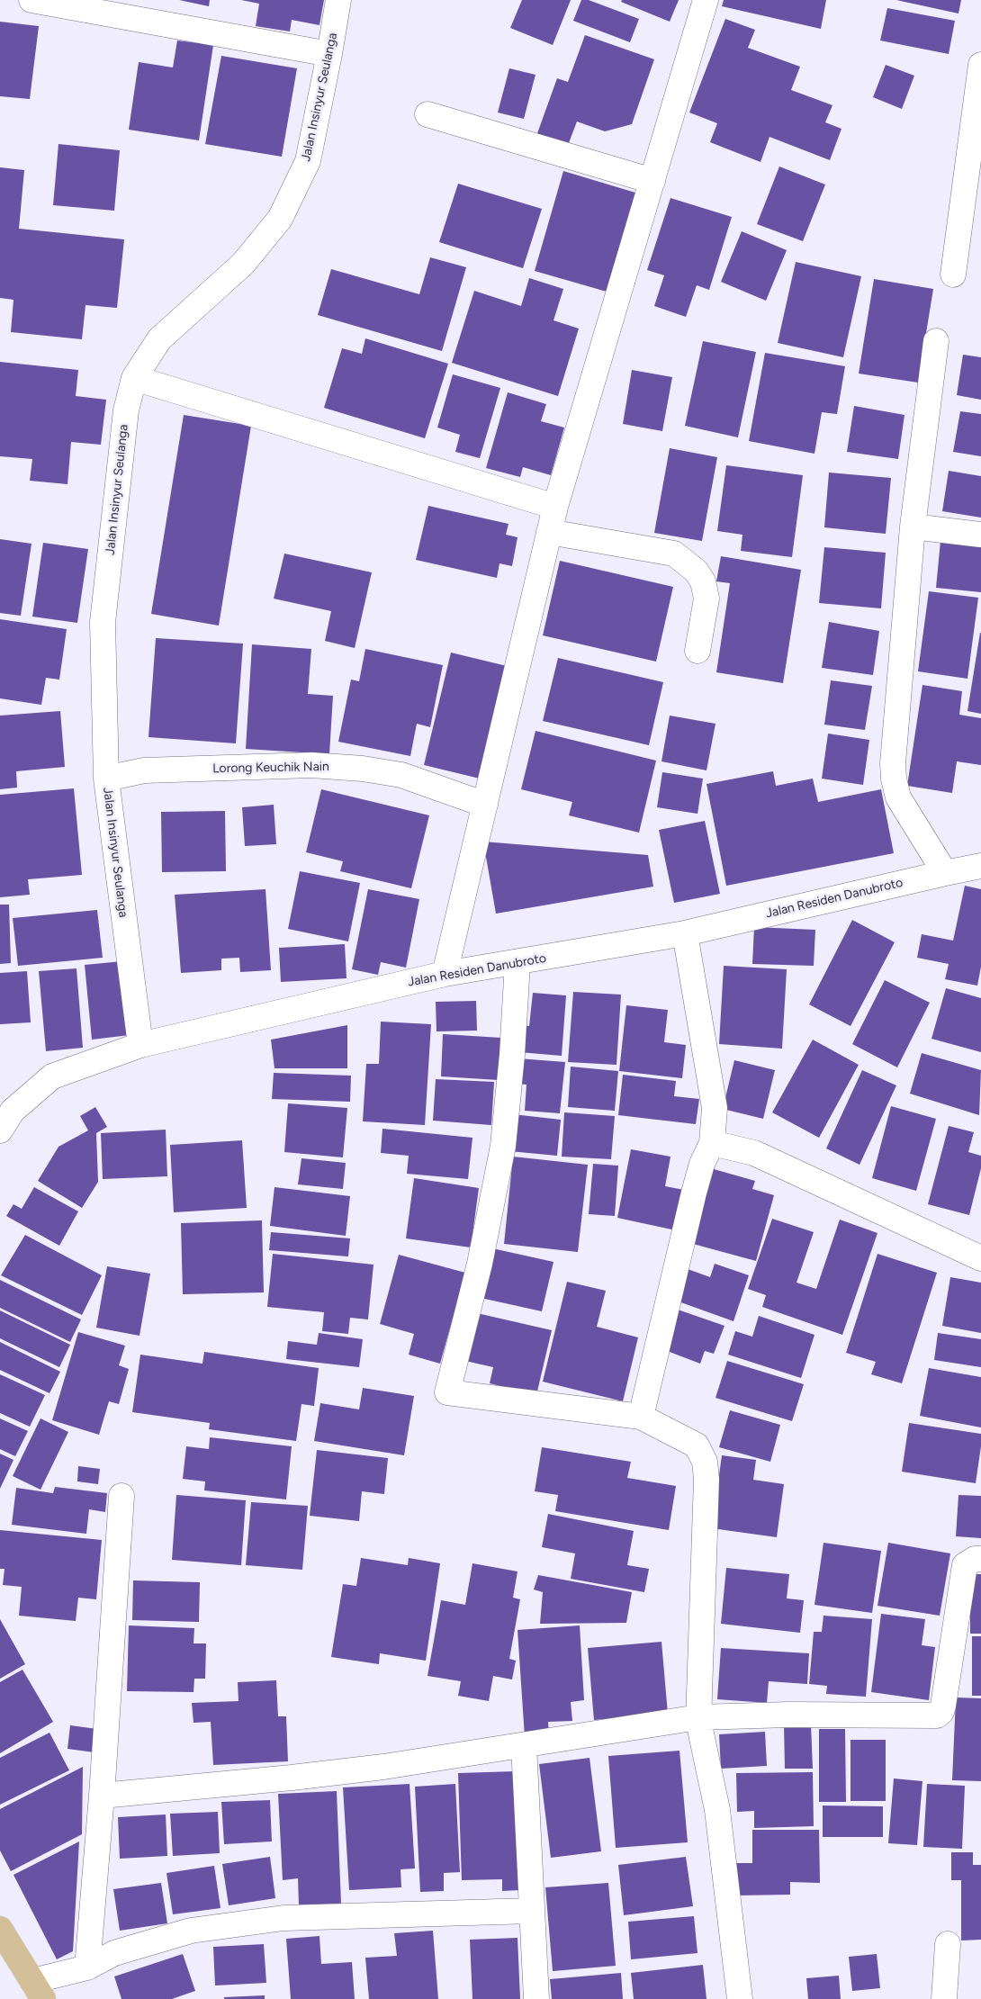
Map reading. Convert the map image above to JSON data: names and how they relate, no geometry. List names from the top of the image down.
{
  "streets": {
    "street": ["Jalan Insinyur Seulanga", "Lorong Keuchik Nain", "Jalan Residen Danubroto"]
  },
  "crossings": [
    ["Jalan Insinyur Seulanga", "Lorong Keuchik Nain"],
    ["Jalan Insinyur Seulanga", "Jalan Residen Danubroto"]
  ]
}
